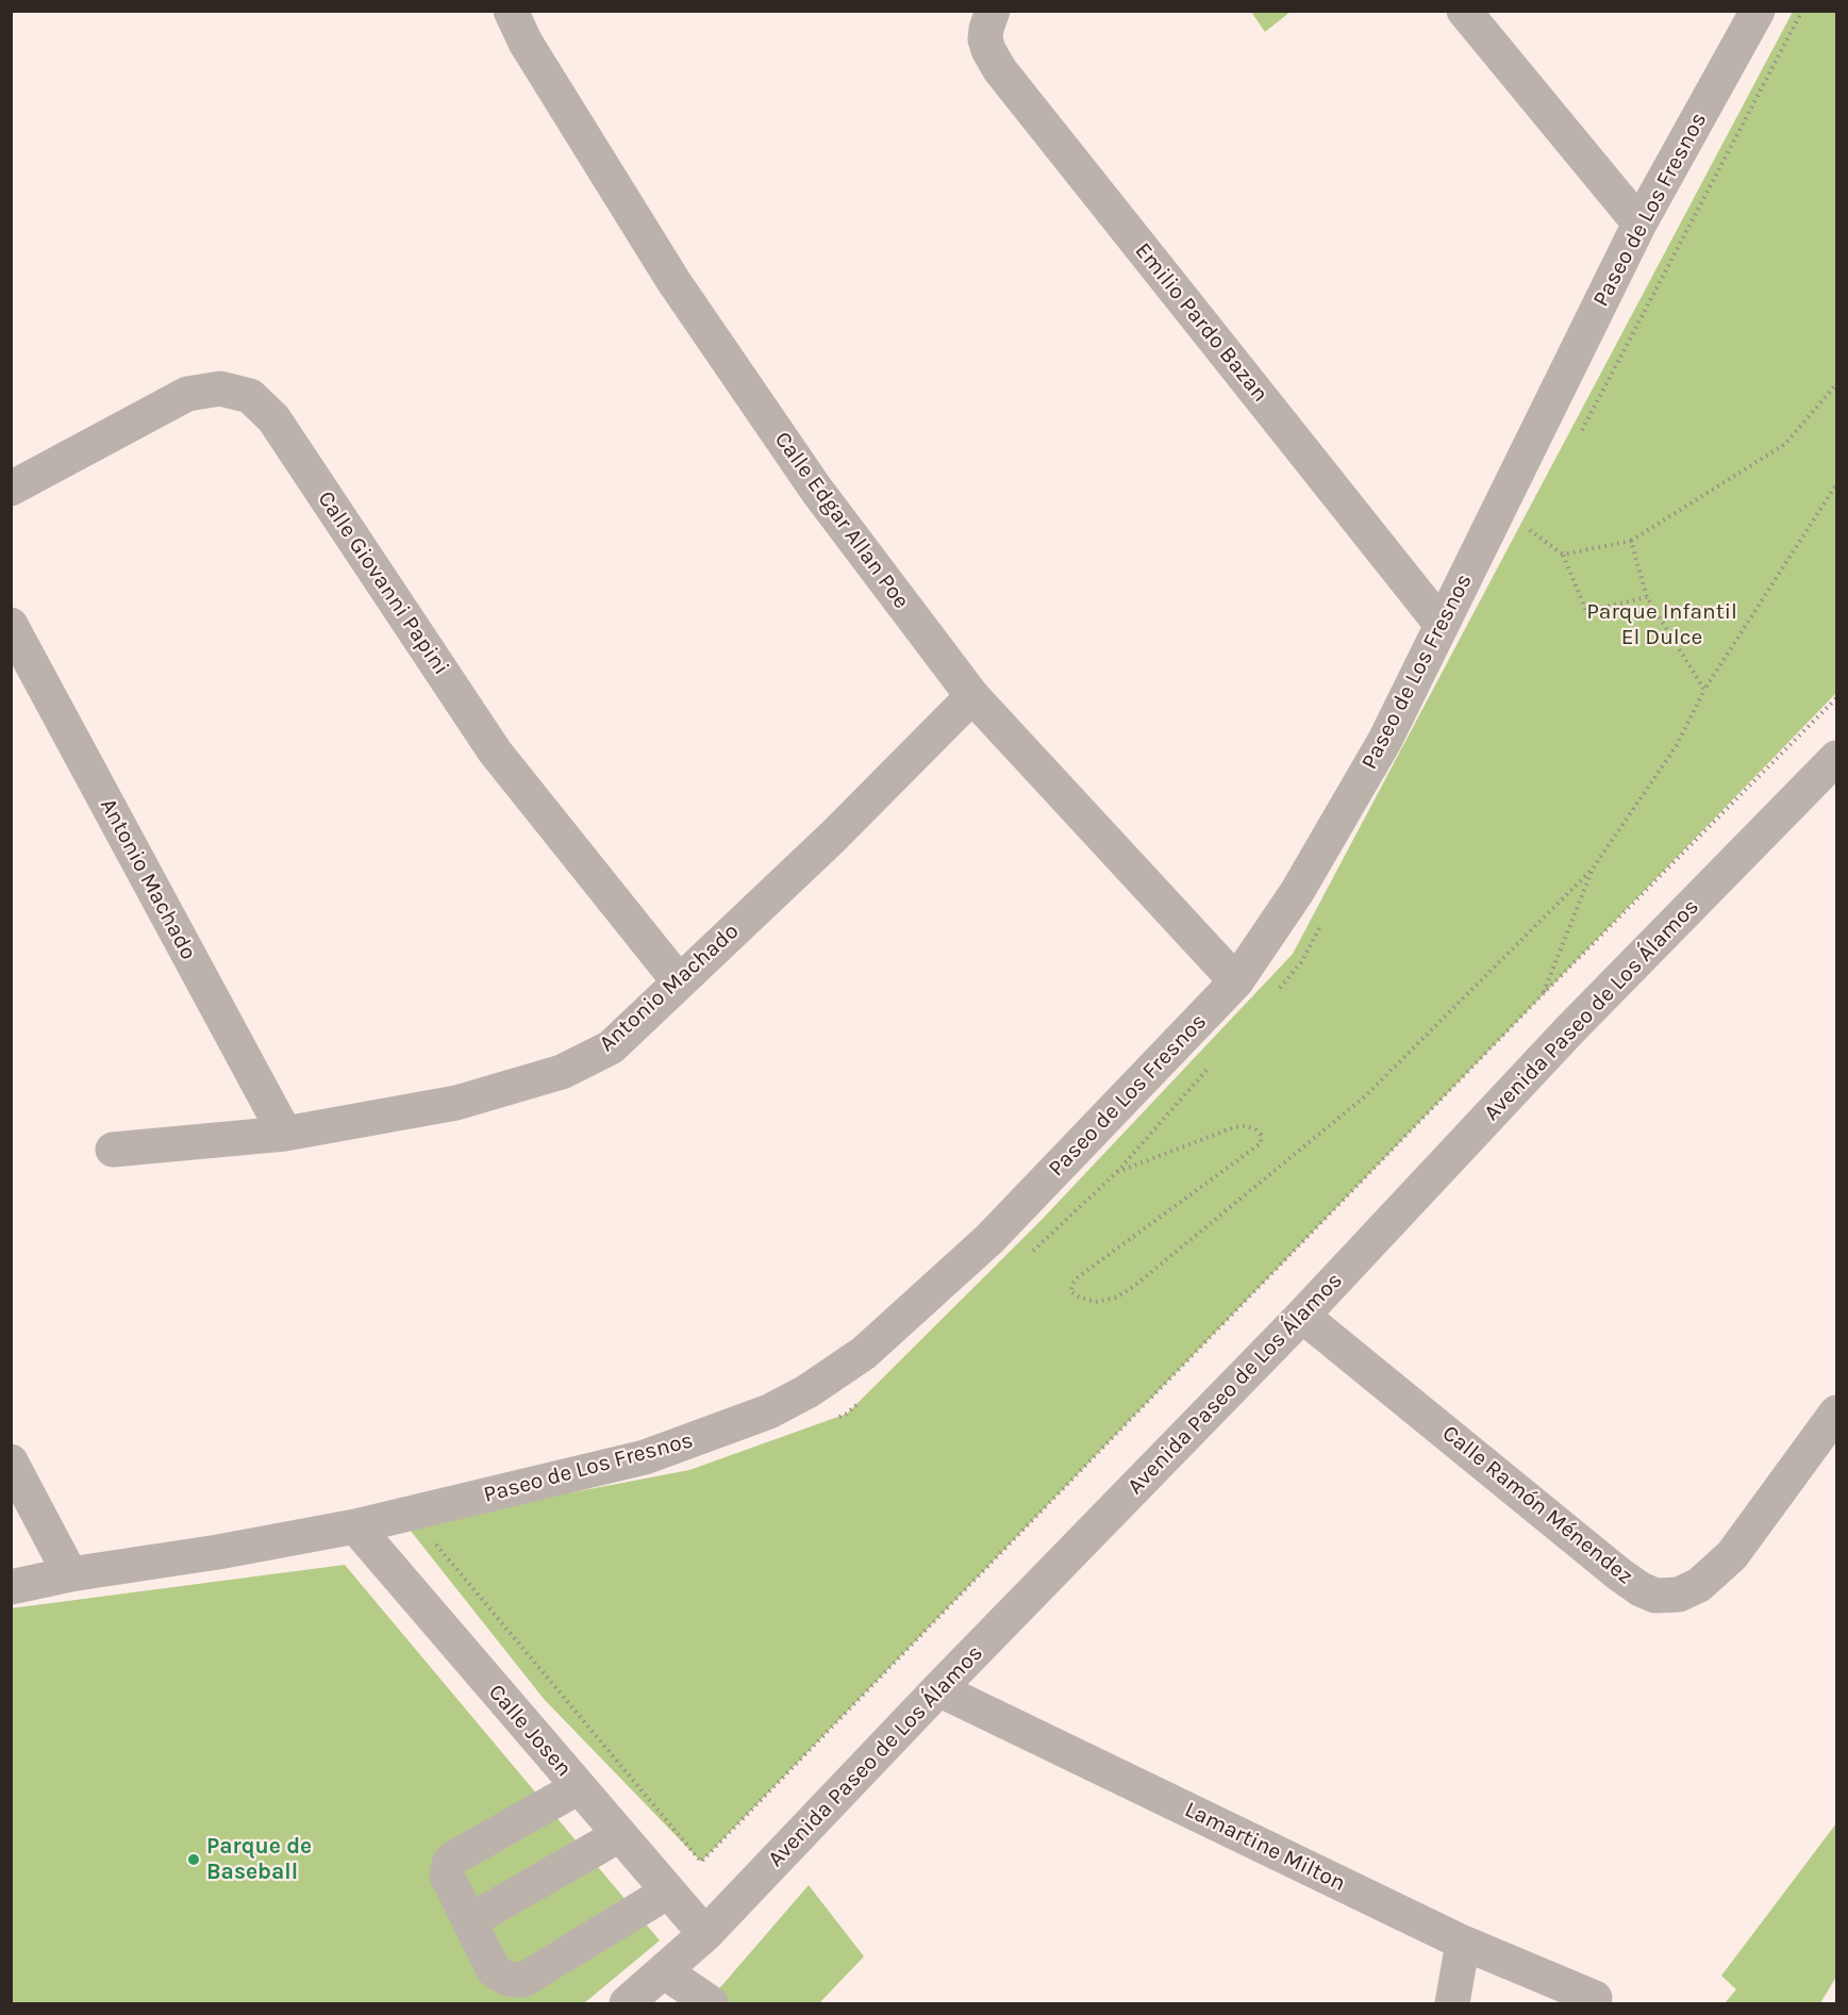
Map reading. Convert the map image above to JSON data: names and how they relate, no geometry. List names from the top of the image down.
{
  "streets": {
    "street": [
      "Paseo de Los Fresnos",
      "Emilio Pardo Bazan",
      "Calle Edgar Allan Poe",
      "Calle Giovanni Papini",
      "Antonio Machado",
      "Avenida Paseo de Los Álamos",
      "Calle Ramón Ménendez",
      "Calle Josen",
      "Lamartine Milton"
    ]
  },
  "crossings": [
    ["Paseo de Los Fresnos", "Emilio Pardo Bazan"],
    ["Paseo de Los Fresnos", "Calle Edgar Allan Poe"],
    ["Paseo de Los Fresnos", "Calle Josen"],
    ["Calle Edgar Allan Poe", "Antonio Machado"],
    ["Calle Giovanni Papini", "Antonio Machado"],
    ["Avenida Paseo de Los Álamos", "Calle Ramón Ménendez"],
    ["Avenida Paseo de Los Álamos", "Calle Josen"],
    ["Avenida Paseo de Los Álamos", "Lamartine Milton"]
  ],
  "parks": ["Parque Infantil El Dulce"],
  "places": ["Parque de Baseball"]
}
